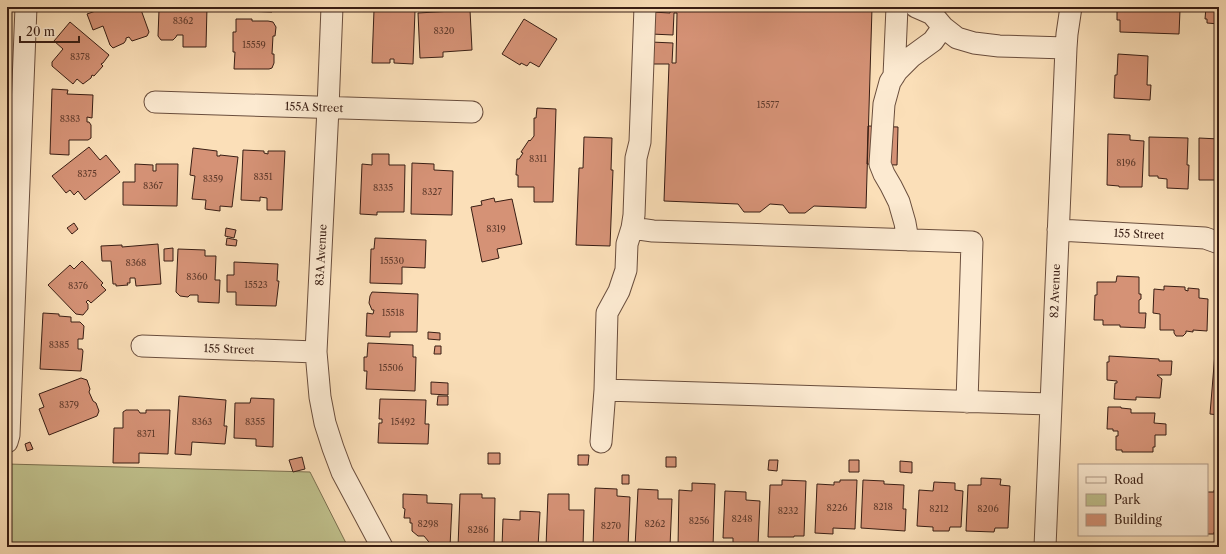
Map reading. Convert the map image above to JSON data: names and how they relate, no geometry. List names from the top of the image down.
{
  "streets": {
    "street": [
      "155A Street",
      "155 Street",
      "83A Avenue",
      "82 Avenue"
    ]
  },
  "crossings": [
    ["155A Street", "83A Avenue"],
    ["155 Street", "83A Avenue"],
    ["155 Street", "82 Avenue"]
  ],
  "house_numbers": [
    "8362",
    "8320",
    "15559",
    "8378",
    "15577",
    "8383",
    "8311",
    "8196",
    "8375",
    "8351",
    "8359",
    "8367",
    "8335",
    "8327",
    "8319",
    "15530",
    "8368",
    "8360",
    "15523",
    "8376",
    "15518",
    "8385",
    "15506",
    "8379",
    "8363",
    "8355",
    "15492",
    "8371",
    "8218",
    "8226",
    "8212",
    "8206",
    "8232",
    "8248",
    "8256",
    "8298",
    "8262",
    "8270",
    "8286"
  ],
  "legend": ["Road", "Park", "Building"],
  "scale_bar": "20 m"
}
